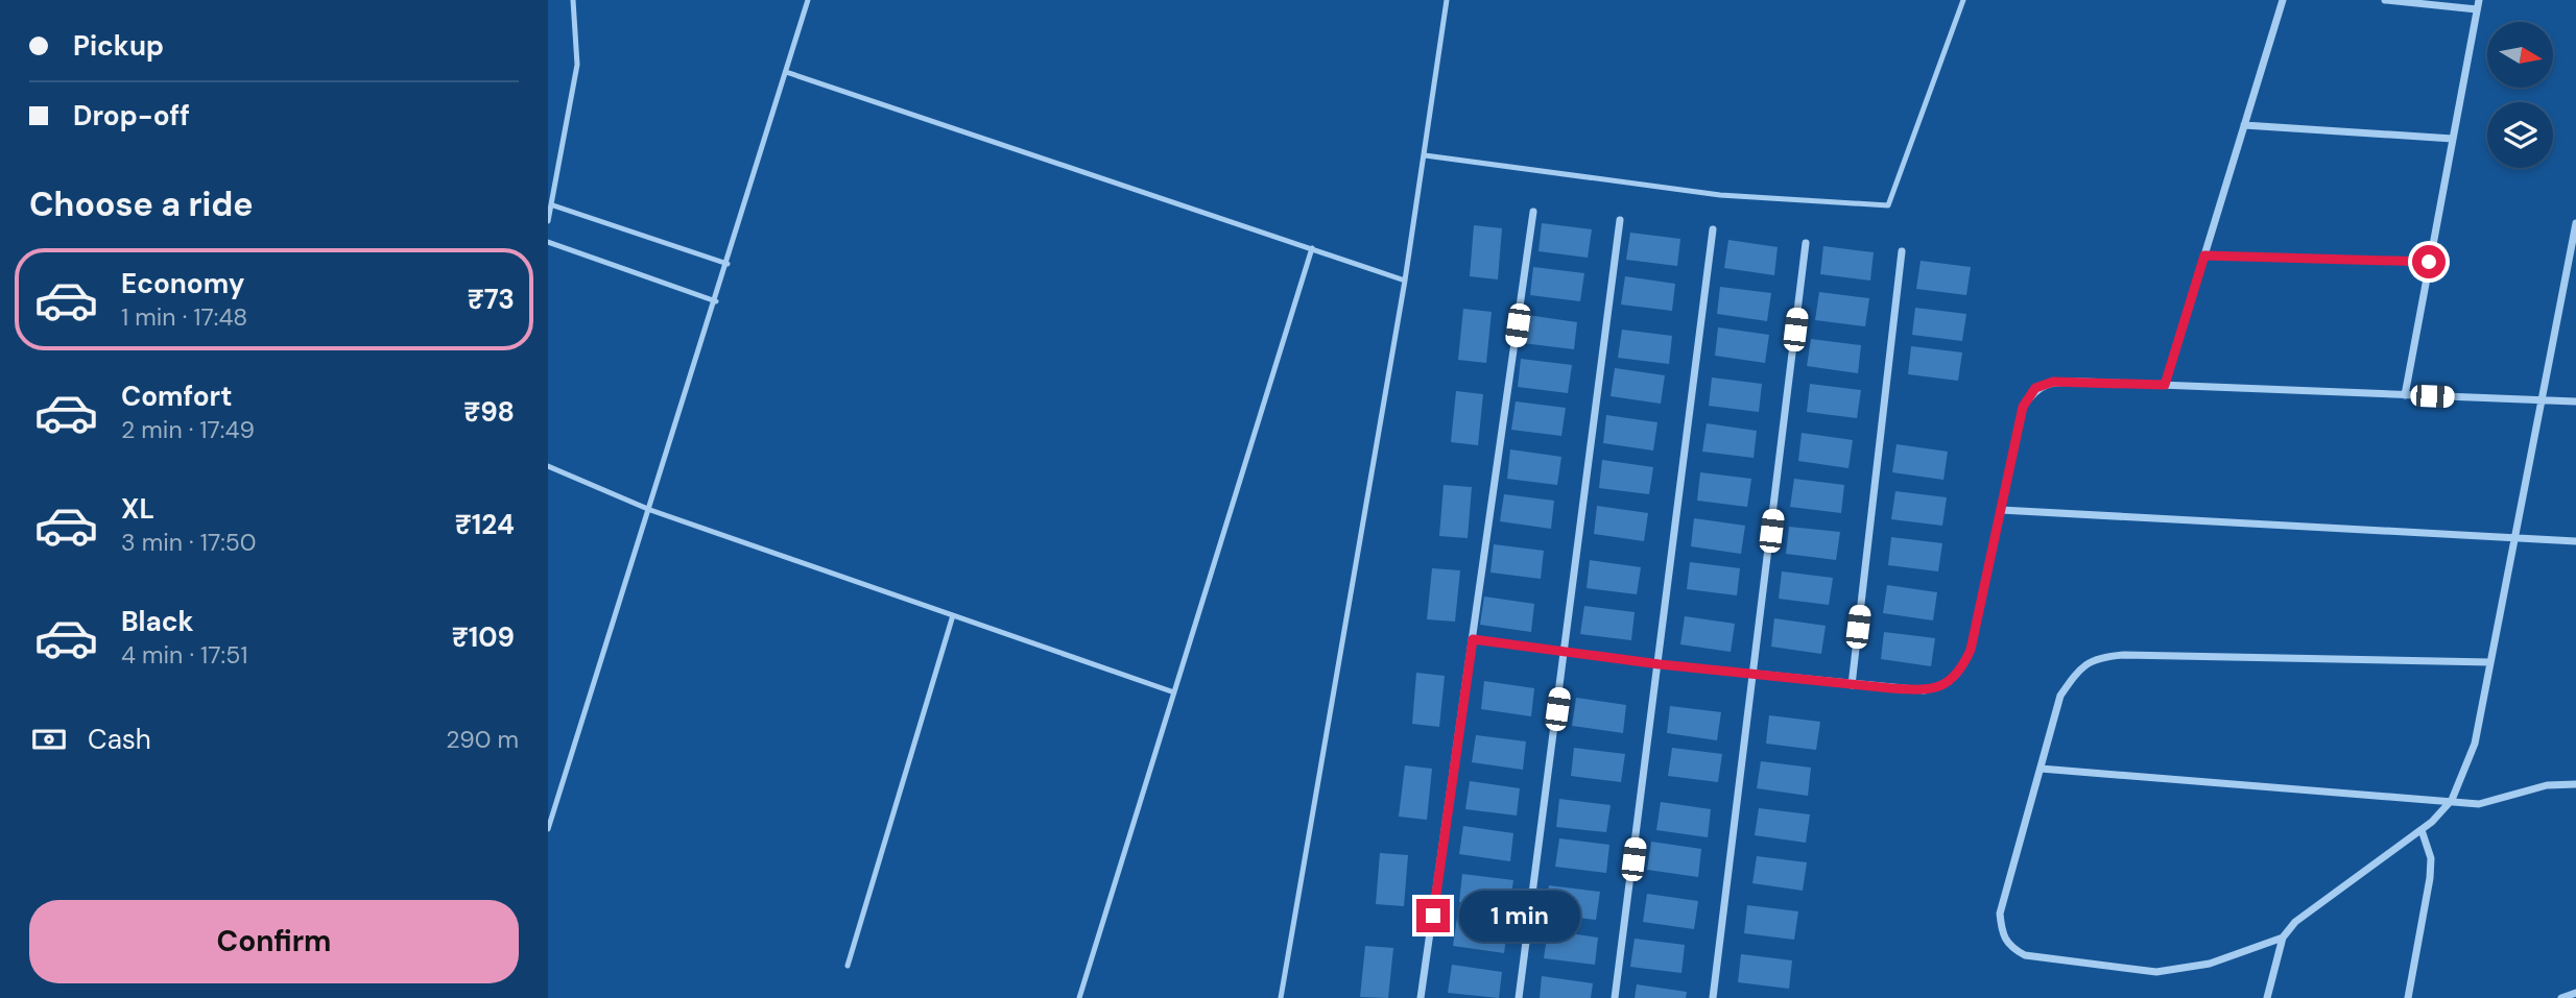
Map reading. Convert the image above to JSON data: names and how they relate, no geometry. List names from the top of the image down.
{
  "north": "right",
  "page": {
    "banner": ["Pickup", "Drop-off"],
    "heading": "Choose a ride",
    "list": [
      {
        "name": "Economy",
        "note": "1 min · 17:48",
        "value": "₹73"
      },
      {
        "name": "Comfort",
        "note": "2 min · 17:49",
        "value": "₹98"
      },
      {
        "name": "XL",
        "note": "3 min · 17:50",
        "value": "₹124"
      },
      {
        "name": "Black",
        "note": "4 min · 17:51",
        "value": "₹109"
      }
    ],
    "pay": ["Cash", "290 m"],
    "buttons": "Confirm",
    "bubble": "1 min"
  }
}
